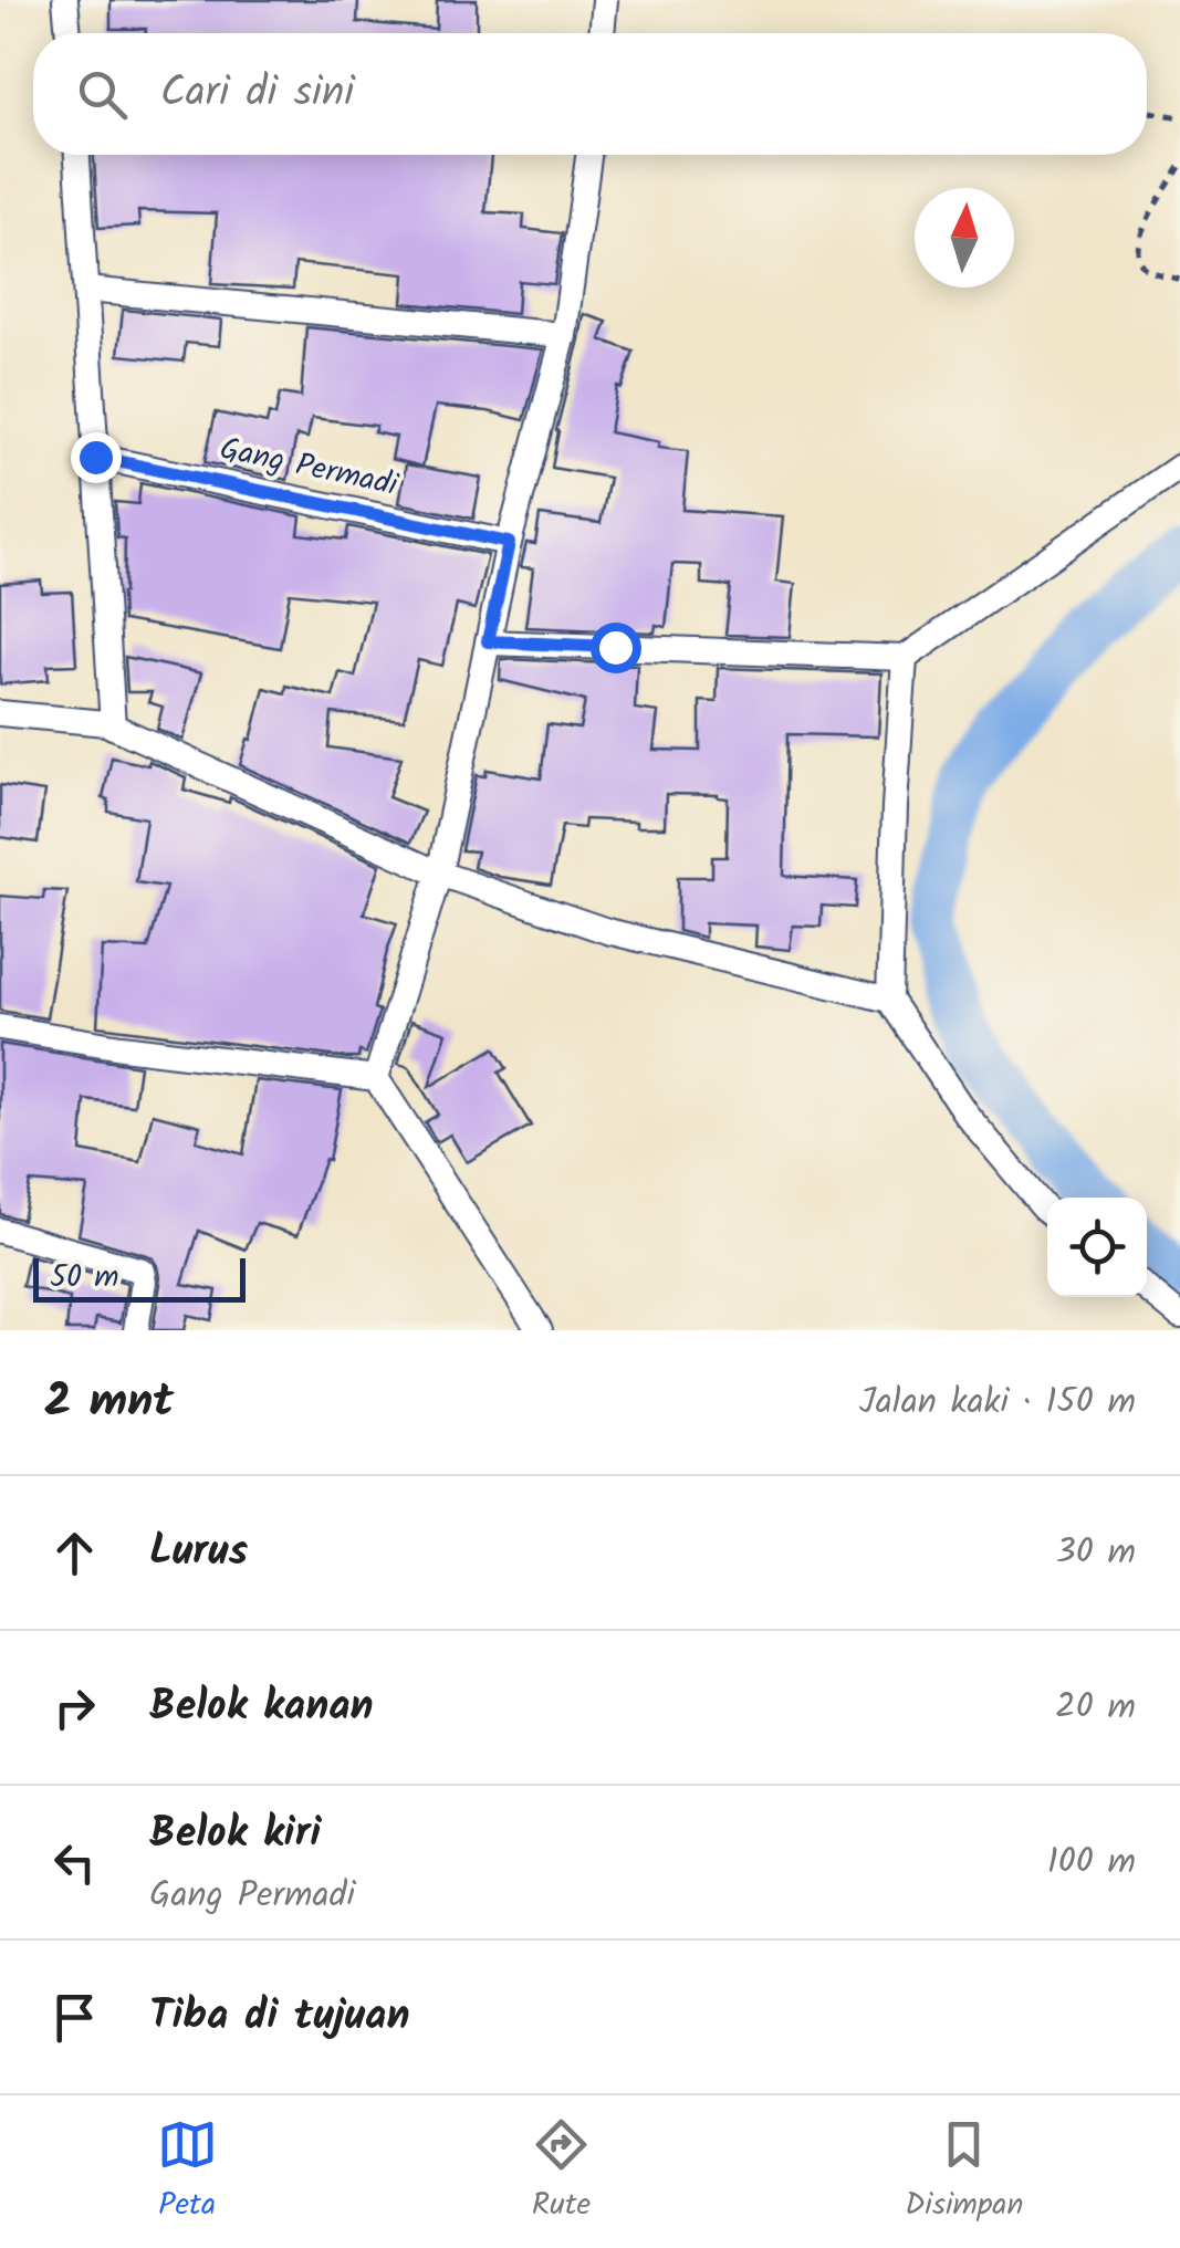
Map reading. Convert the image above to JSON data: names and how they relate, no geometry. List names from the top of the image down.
{
  "streets": {
    "street": ["Gang Permadi"]
  },
  "scale_bar": "50 m",
  "north": "top",
  "page": {
    "search": "Cari di sini",
    "scale": "50 m",
    "heading": ["2 mnt", "Jalan kaki · 150 m"],
    "list": [
      ["Lurus", "30 m"],
      ["Belok kanan", "20 m"],
      ["Belok kiri", "Gang Permadi", "100 m"],
      "Tiba di tujuan"
    ],
    "nav": ["Peta", "Rute", "Disimpan"]
  }
}
